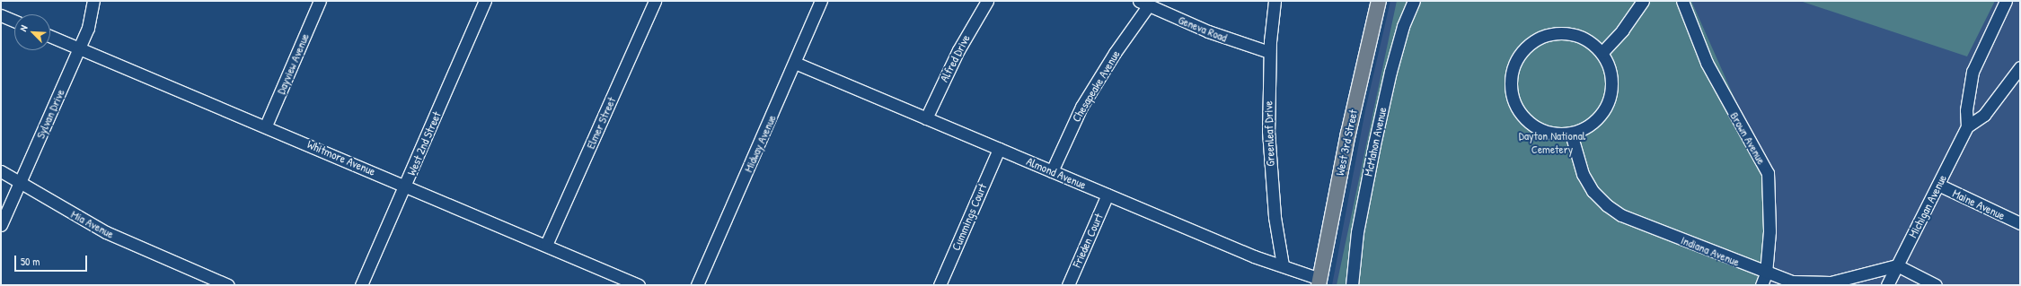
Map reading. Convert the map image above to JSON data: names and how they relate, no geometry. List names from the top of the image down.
{
  "streets": {
    "main road": ["West 3rd Street"],
    "street": [
      "Geneva Road",
      "Alfred Drive",
      "Dayview Avenue",
      "Chesapeake Avenue",
      "Sylvan Drive",
      "Elmer Street",
      "Greenleaf Drive",
      "Brown Avenue",
      "McMahon Avenue",
      "West 2nd Street",
      "Midway Avenue",
      "Whitmore Avenue",
      "Almond Avenue",
      "Maine Avenue",
      "Michigan Avenue",
      "Cummings Court",
      "Mia Avenue",
      "Frieden Court",
      "Indiana Avenue"
    ]
  },
  "crossings": [
    ["Geneva Road", "Chesapeake Avenue"],
    ["Geneva Road", "Greenleaf Drive"],
    ["Alfred Drive", "Almond Avenue"],
    ["Dayview Avenue", "Whitmore Avenue"],
    ["Chesapeake Avenue", "Almond Avenue"],
    ["Sylvan Drive", "Whitmore Avenue"],
    ["Sylvan Drive", "Mia Avenue"],
    ["Elmer Street", "Whitmore Avenue"],
    ["Greenleaf Drive", "Almond Avenue"],
    ["Brown Avenue", "Indiana Avenue"],
    ["West 3rd Street", "Almond Avenue"],
    ["West 2nd Street", "Whitmore Avenue"],
    ["Midway Avenue", "Almond Avenue"],
    ["Almond Avenue", "Cummings Court"],
    ["Almond Avenue", "Frieden Court"],
    ["Maine Avenue", "Michigan Avenue"],
    ["Michigan Avenue", "Indiana Avenue"]
  ],
  "parks": ["Dayton National Cemetery"],
  "scale_bar": "50 m",
  "north": "top left"
}
